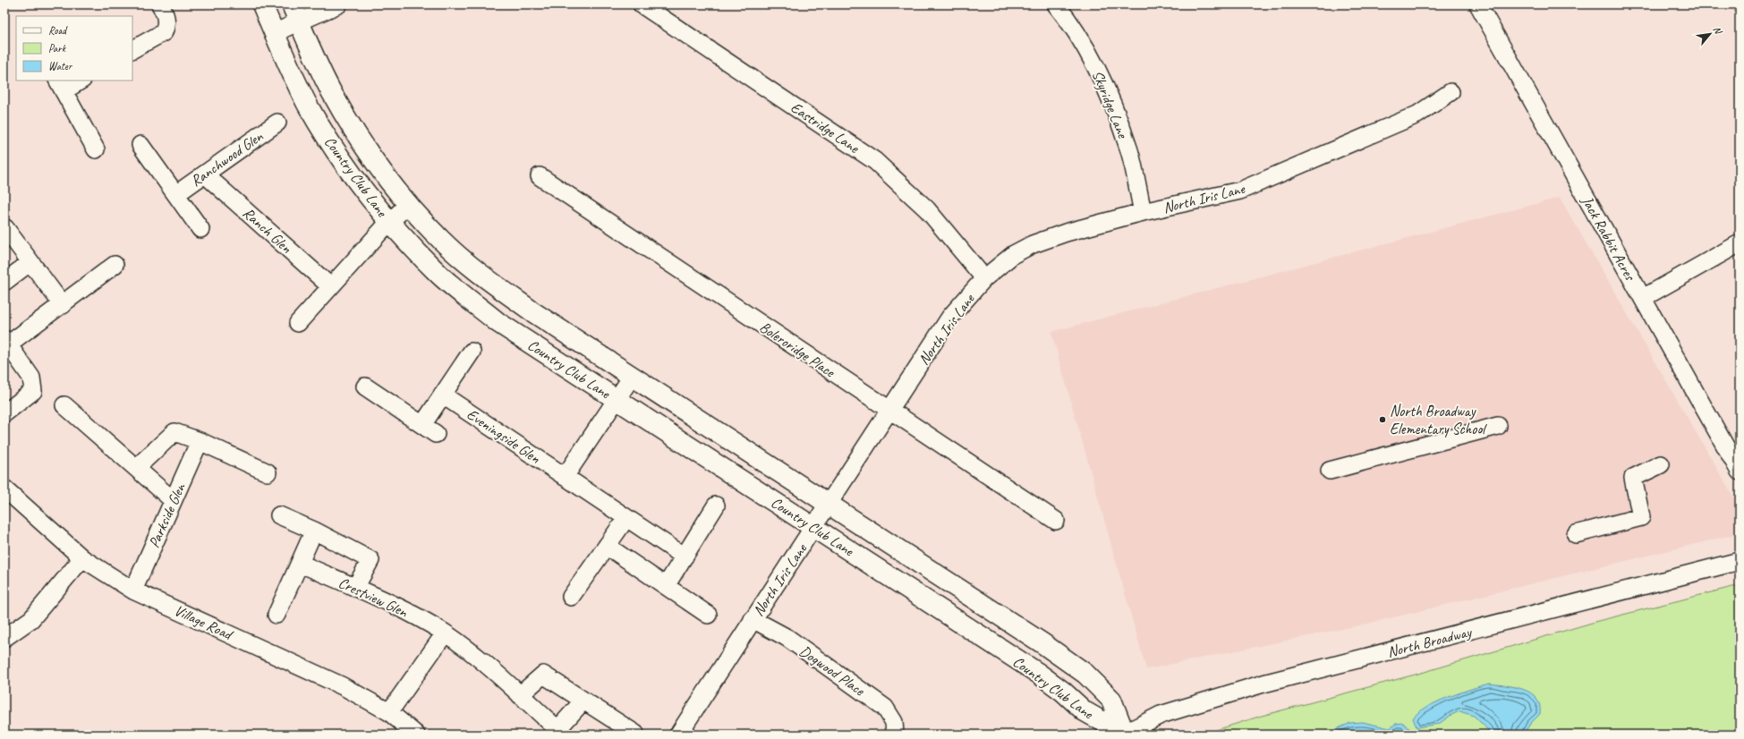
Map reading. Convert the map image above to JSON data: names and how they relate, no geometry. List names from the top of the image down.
{
  "streets": {
    "main road": ["Country Club Lane"],
    "street": [
      "Skyridge Lane",
      "Eastridge Lane",
      "Ranchwood Glen",
      "North Iris Lane",
      "Ranch Glen",
      "Jack Rabbit Acres",
      "Boleroridge Place",
      "Eveningside Glen",
      "Parkside Glen",
      "Crestview Glen",
      "Village Road",
      "North Broadway",
      "Dogwood Place"
    ]
  },
  "crossings": [
    ["Skyridge Lane", "North Iris Lane"],
    ["Eastridge Lane", "North Iris Lane"],
    ["Ranchwood Glen", "Ranch Glen"],
    ["Country Club Lane", "North Iris Lane"],
    ["Country Club Lane", "North Broadway"],
    ["North Iris Lane", "Boleroridge Place"],
    ["North Iris Lane", "Dogwood Place"],
    ["Parkside Glen", "Village Road"]
  ],
  "places": ["North Broadway Elementary School"],
  "legend": ["Road", "Park", "Water"],
  "north": "top right"
}
